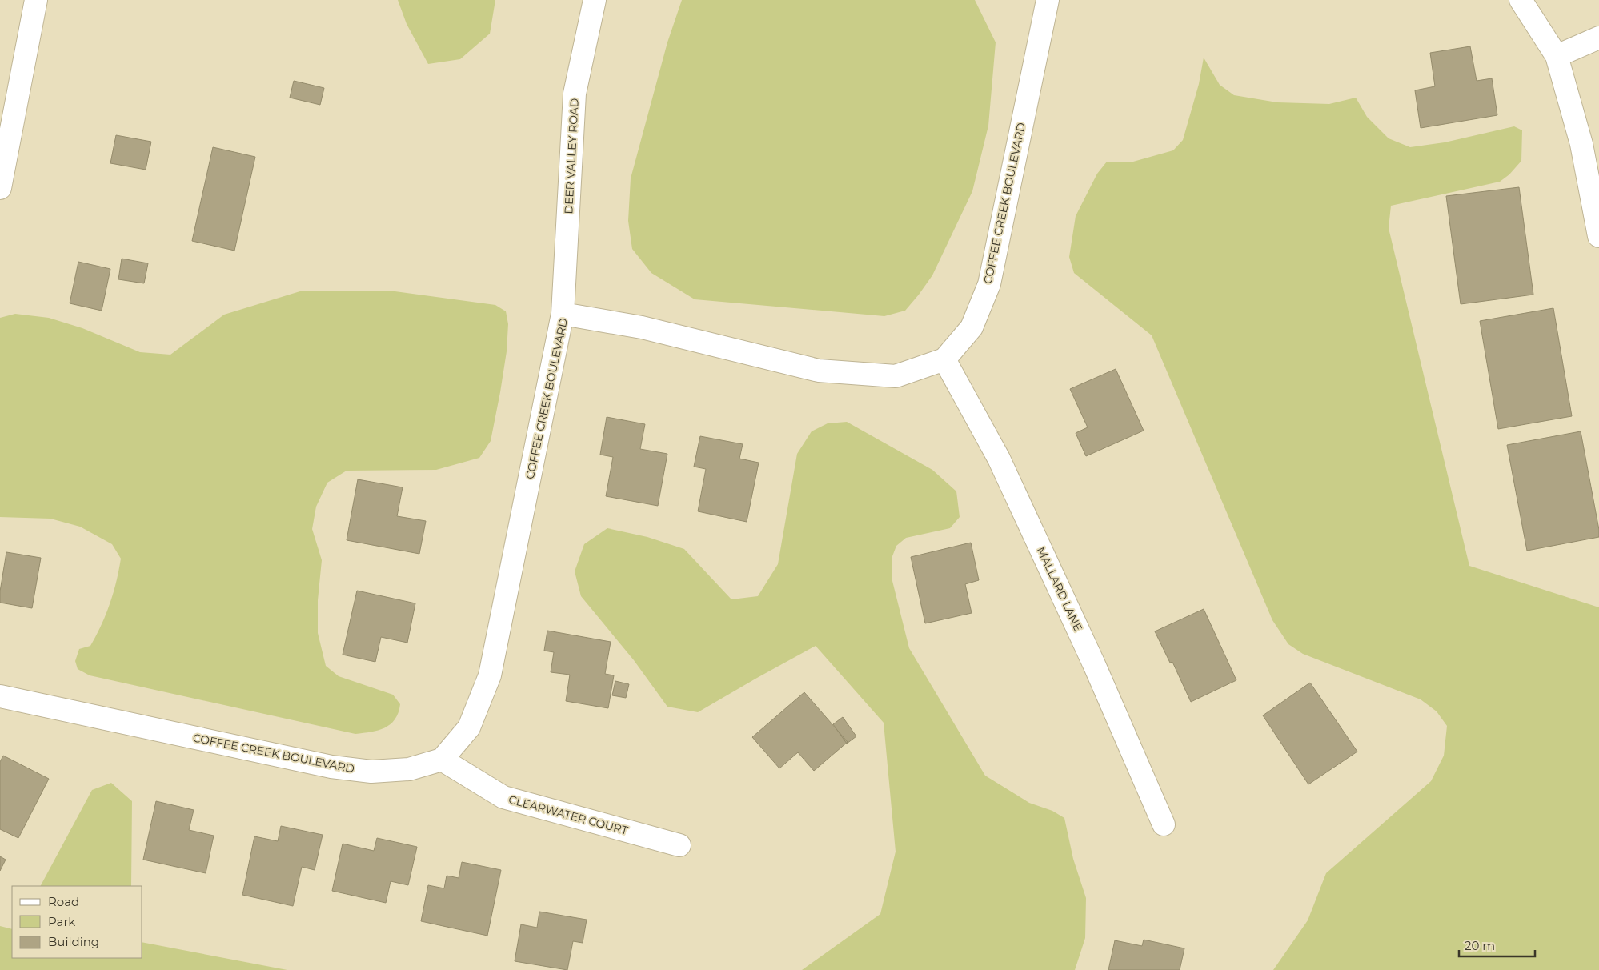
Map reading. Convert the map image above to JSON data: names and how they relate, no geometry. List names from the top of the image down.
{
  "streets": {
    "street": [
      "DEER VALLEY ROAD",
      "COFFEE CREEK BOULEVARD",
      "MALLARD LANE",
      "CLEARWATER COURT"
    ]
  },
  "crossings": [
    ["DEER VALLEY ROAD", "COFFEE CREEK BOULEVARD"],
    ["COFFEE CREEK BOULEVARD", "MALLARD LANE"],
    ["COFFEE CREEK BOULEVARD", "CLEARWATER COURT"]
  ],
  "legend": ["Road", "Park", "Building"],
  "scale_bar": "20 m"
}
